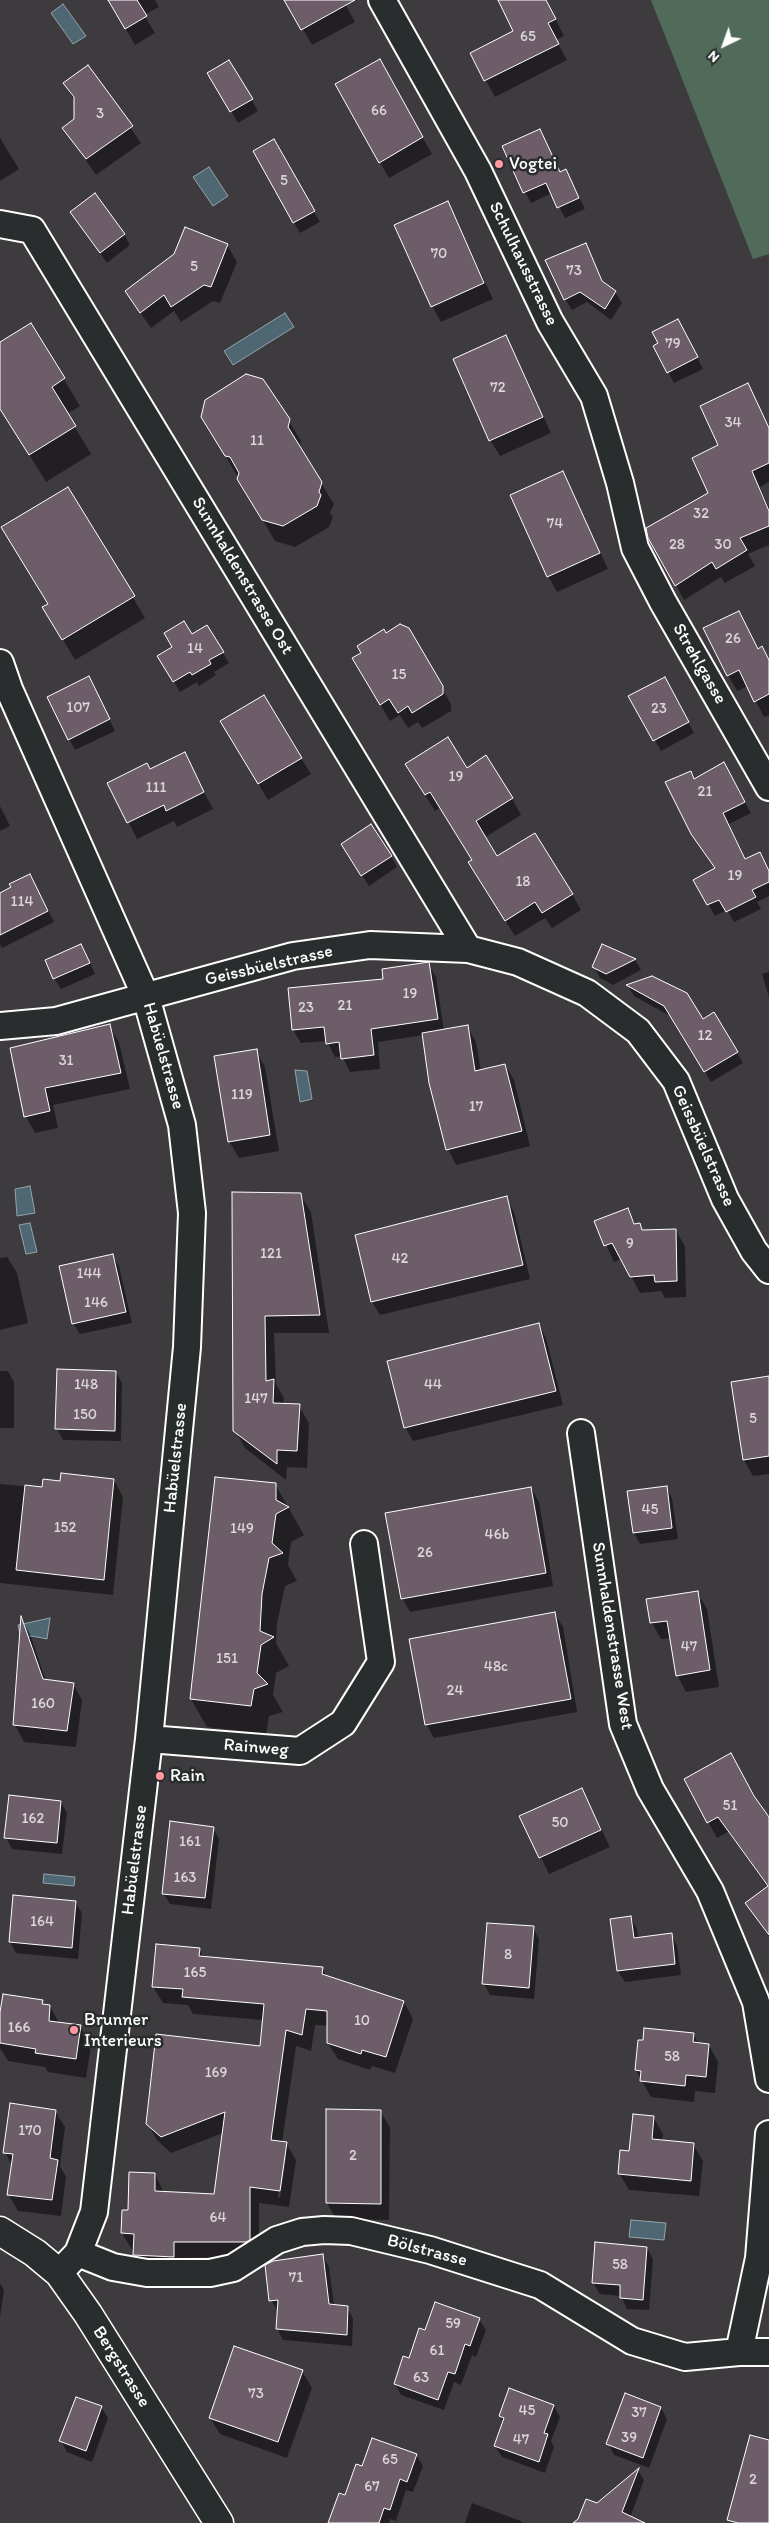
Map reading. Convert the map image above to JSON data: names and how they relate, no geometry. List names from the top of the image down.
{
  "streets": {
    "street": [
      "Schulhausstrasse",
      "Sunnhaldenstrasse Ost",
      "Strehlgasse",
      "Geissbüelstrasse",
      "Habüelstrasse",
      "Sunnhaldenstrasse West",
      "Rainweg",
      "Bölstrasse",
      "Bergstrasse"
    ]
  },
  "crossings": [
    ["Schulhausstrasse", "Strehlgasse"],
    ["Sunnhaldenstrasse Ost", "Geissbüelstrasse"],
    ["Geissbüelstrasse", "Habüelstrasse"],
    ["Habüelstrasse", "Rainweg"],
    ["Habüelstrasse", "Bölstrasse"],
    ["Habüelstrasse", "Bergstrasse"]
  ],
  "places": ["Vogtei", "Rain", "Brunner Interieurs"],
  "house_numbers": [
    "65",
    "66",
    "3",
    "5",
    "70",
    "5",
    "73",
    "79",
    "72",
    "34",
    "11",
    "32",
    "74",
    "28",
    "30",
    "26",
    "14",
    "15",
    "107",
    "23",
    "19",
    "111",
    "21",
    "19",
    "18",
    "114",
    "19",
    "21",
    "23",
    "12",
    "31",
    "119",
    "17",
    "9",
    "121",
    "42",
    "144",
    "146",
    "148",
    "44",
    "147",
    "150",
    "5",
    "45",
    "152",
    "149",
    "46b",
    "26",
    "47",
    "151",
    "48c",
    "24",
    "160",
    "51",
    "162",
    "50",
    "161",
    "163",
    "164",
    "8",
    "165",
    "10",
    "166",
    "58",
    "169",
    "170",
    "2",
    "64",
    "58",
    "71",
    "59",
    "61",
    "63",
    "73",
    "45",
    "37",
    "39",
    "47",
    "65",
    "2",
    "67"
  ],
  "north": "bottom left"
}
